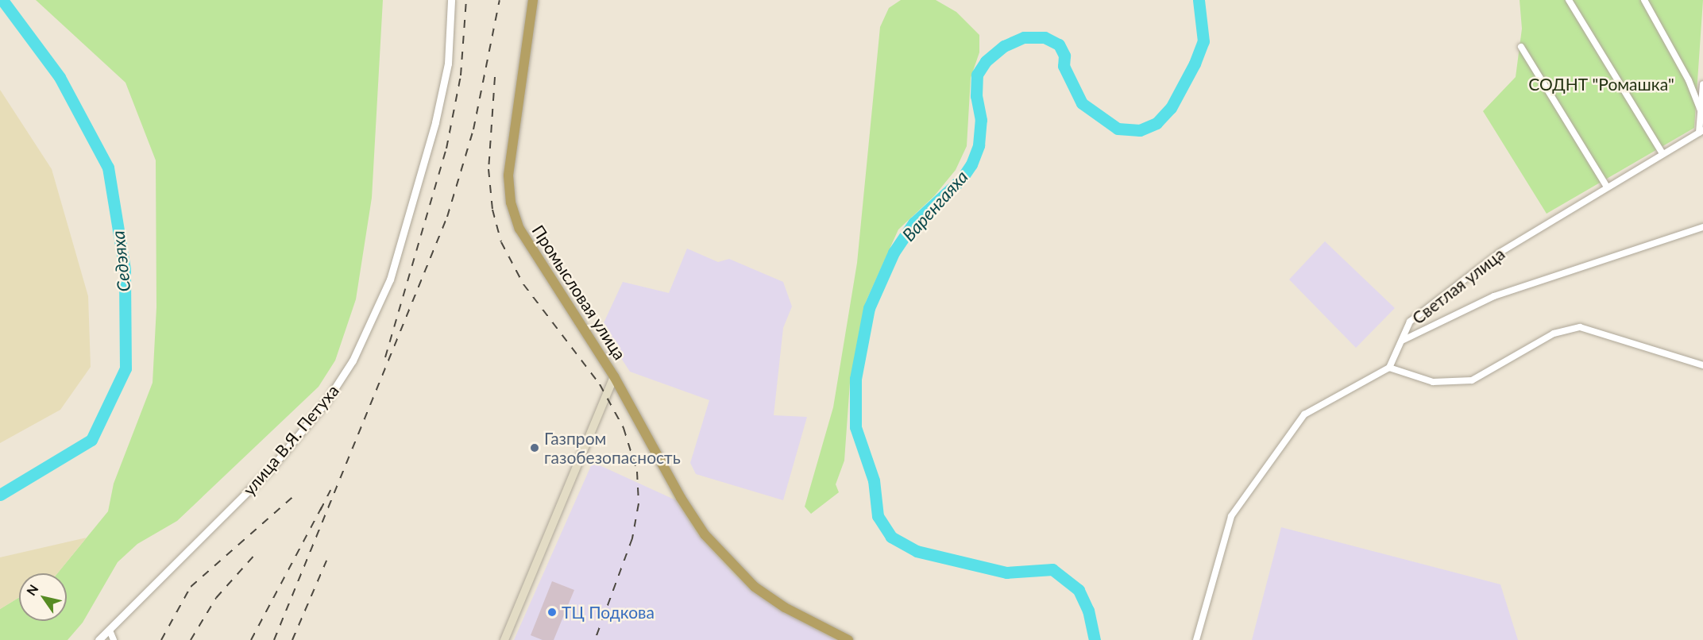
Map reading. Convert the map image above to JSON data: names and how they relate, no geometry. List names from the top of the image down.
{
  "streets": {
    "highway": ["Промысловая улица"],
    "street": ["Светлая улица", "улица В.Я. Петуха"]
  },
  "water": ["Варенгаяха", "Седэяха"],
  "parks": ["СОДНТ \"Ромашка\""],
  "places": ["Газпром газобезопасность", "ТЦ Подкова"],
  "north": "top left"
}
